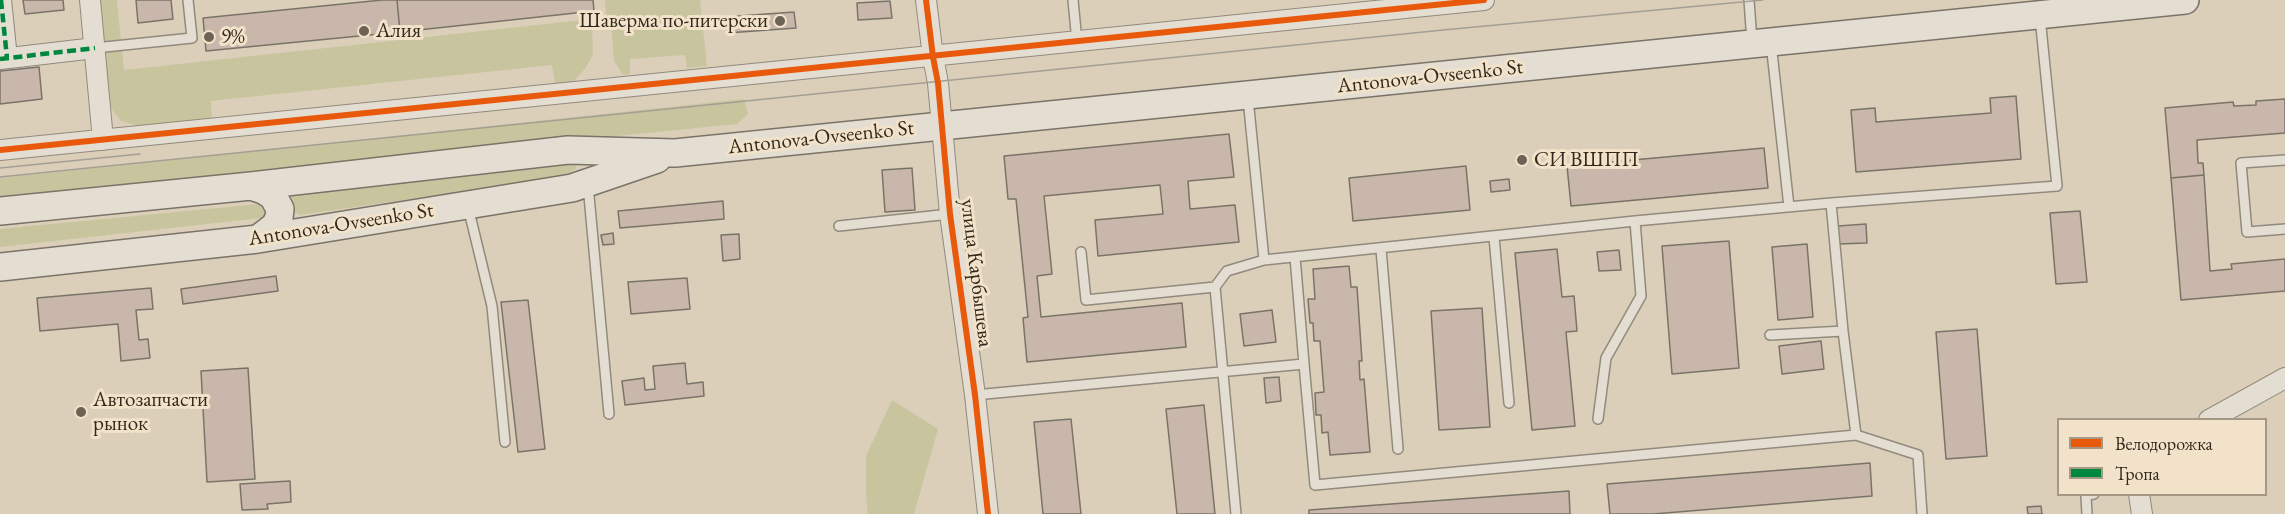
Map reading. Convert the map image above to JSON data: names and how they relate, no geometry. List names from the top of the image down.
{
  "streets": {
    "main road": ["Antonova-Ovseenko St"],
    "street": ["улица Карбышева"]
  },
  "crossings": [
    ["Antonova-Ovseenko St", "улица Карбышева"]
  ],
  "places": [
    "Шаверма по-питерски",
    "Алия",
    "9%",
    "СИ ВШПП",
    "Автозапчасти рынок"
  ],
  "legend": ["Велодорожка", "Тропа"]
}
